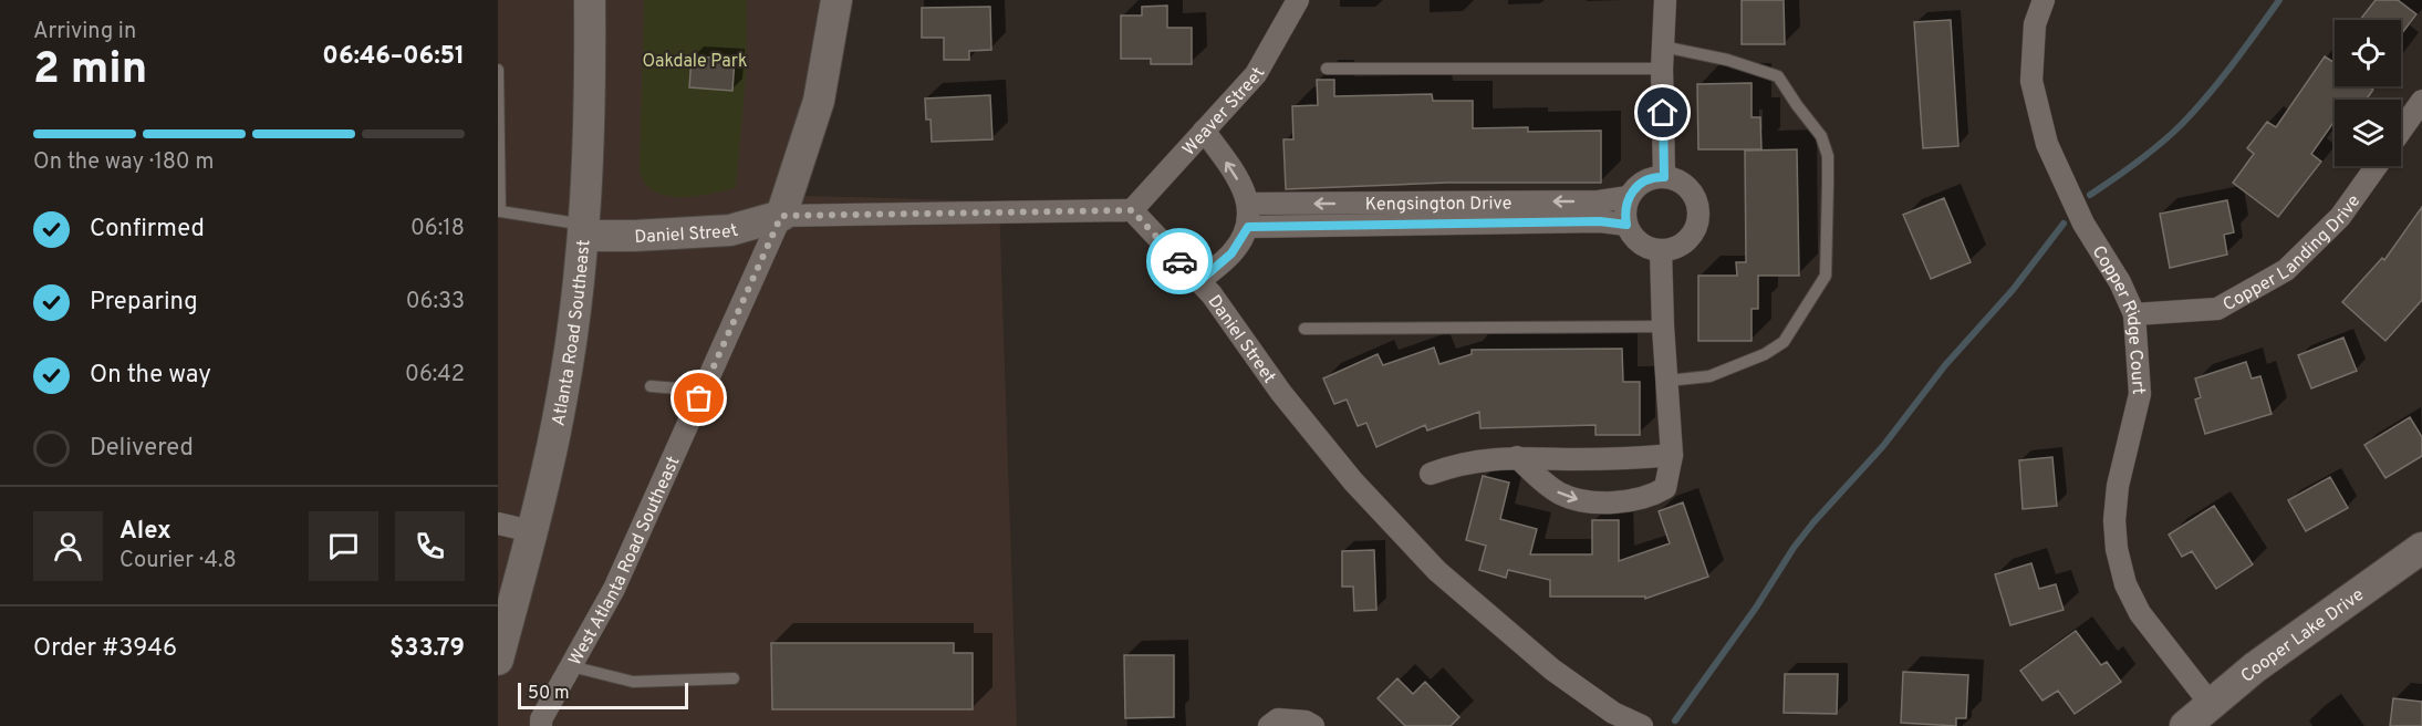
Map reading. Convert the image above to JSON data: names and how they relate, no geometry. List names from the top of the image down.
{
  "streets": {
    "street": [
      "Weaver Street",
      "Kengsington Drive",
      "Daniel Street",
      "Copper Landing Drive",
      "Copper Ridge Court",
      "Atlanta Road Southeast",
      "West Atlanta Road Southeast",
      "Cooper Lake Drive"
    ]
  },
  "crossings": [
    ["Weaver Street", "Daniel Street"],
    ["Daniel Street", "Atlanta Road Southeast"],
    ["Daniel Street", "West Atlanta Road Southeast"],
    ["Copper Landing Drive", "Copper Ridge Court"],
    ["Copper Ridge Court", "Cooper Lake Drive"]
  ],
  "parks": ["Oakdale Park"],
  "scale_bar": "50 m",
  "page": {
    "heading": ["2 min", "Arriving in", "06:46–06:51"],
    "panel": [
      "Alex",
      "Courier · 4.8",
      "Order #3946",
      "$33.79"
    ],
    "bar": "On the way · 180 m",
    "list": [
      ["Confirmed", "06:18"],
      ["Preparing", "06:33"],
      ["On the way", "06:42"],
      "Delivered"
    ],
    "scale": "50 m"
  }
}
